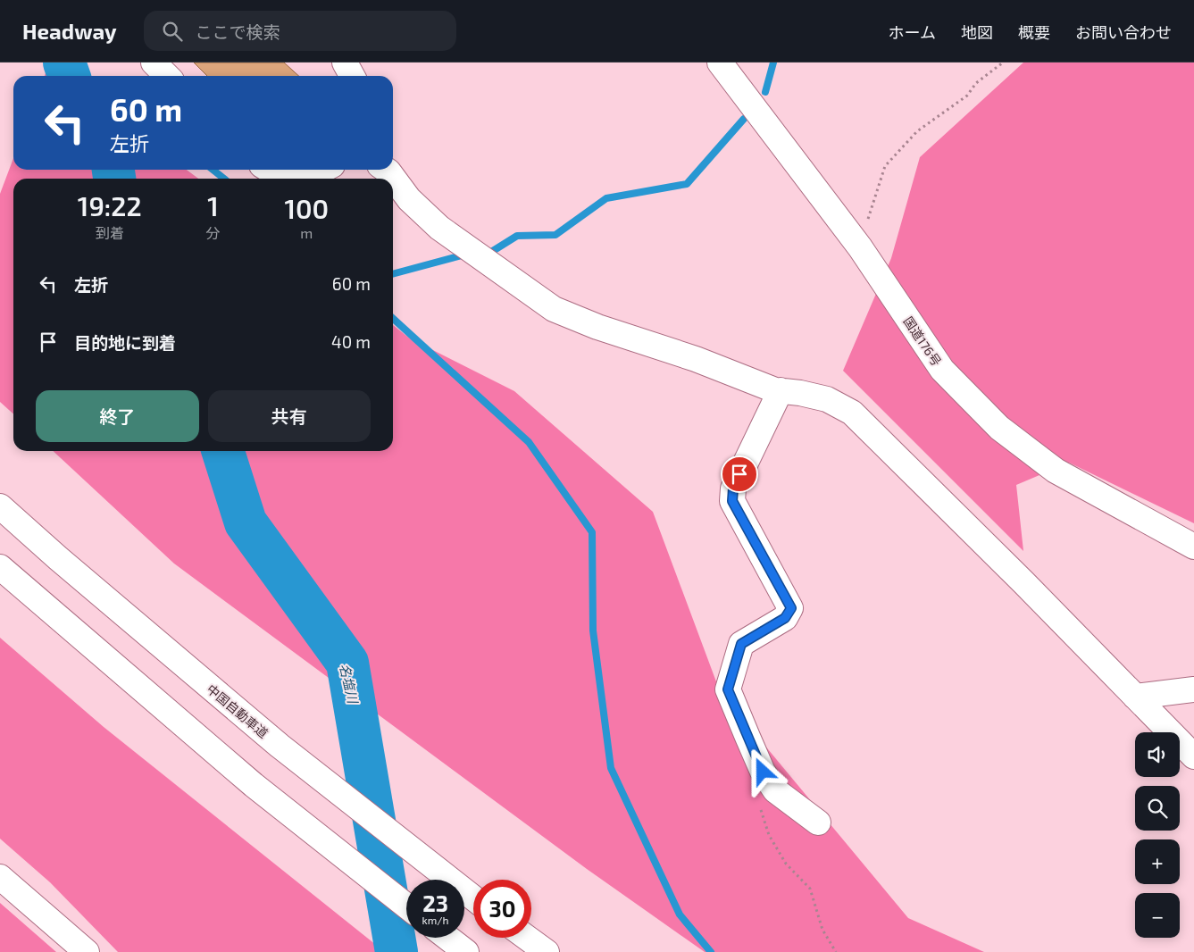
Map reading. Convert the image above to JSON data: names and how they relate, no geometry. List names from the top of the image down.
{
  "streets": {
    "main road": ["国道176号", "中国自動車道"]
  },
  "water": ["名塩川"],
  "page": {
    "header": "Headway",
    "search": "ここで検索",
    "nav": [
      "ホーム",
      "地図",
      "概要",
      "お問い合わせ"
    ],
    "turn": ["60 m", "左折"],
    "eta": [
      "19:22",
      "到着",
      "1",
      "分",
      "100",
      "m"
    ],
    "list": [
      {
        "name": "左折",
        "value": "60 m"
      },
      {
        "name": "目的地に到着",
        "value": "40 m"
      }
    ],
    "buttons": ["終了", "共有"],
    "map_buttons": ["+", "−"],
    "speed": "23 km/h",
    "limit": "30"
  }
}
